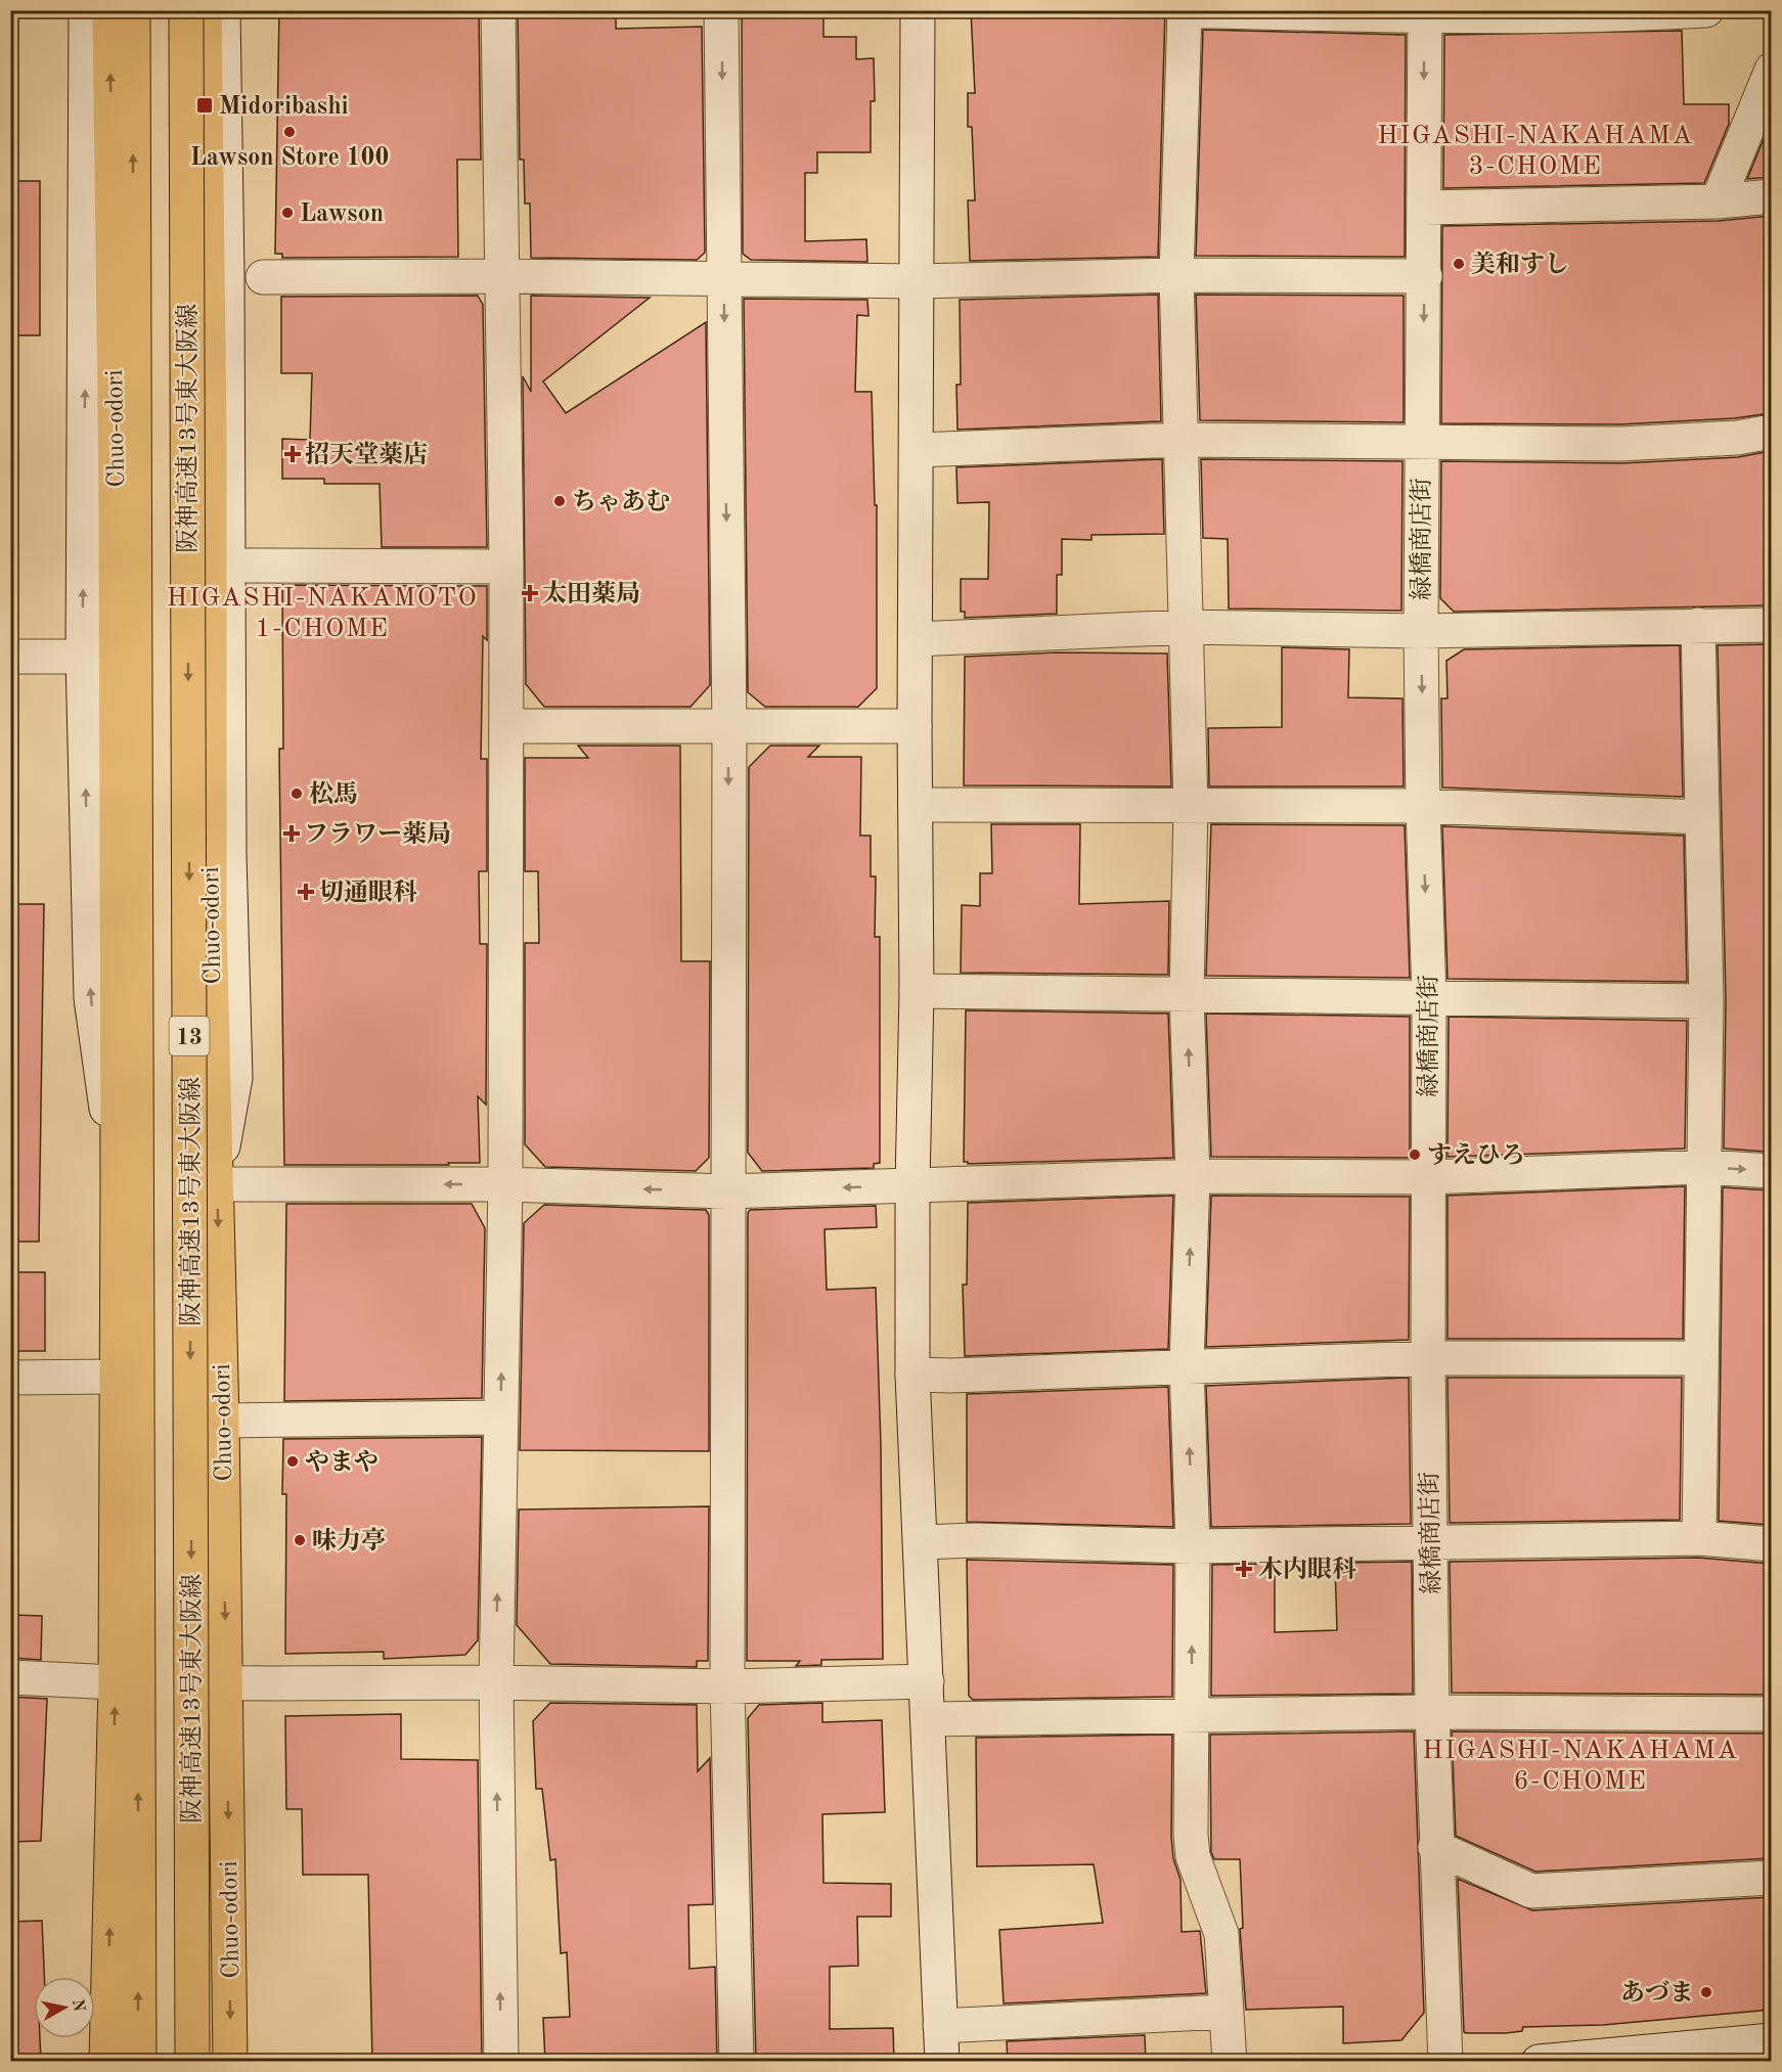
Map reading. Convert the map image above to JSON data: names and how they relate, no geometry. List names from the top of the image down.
{
  "streets": {
    "main road": ["Chuo-odori", "阪神高速13号東大阪線", "13"],
    "street": ["緑橋商店街"]
  },
  "districts": ["HIGASHI-NAKAHAMA 3-CHOME", "HIGASHI-NAKAMOTO 1-CHOME", "HIGASHI-NAKAHAMA 6-CHOME"],
  "places": {
    "transit": ["Midoribashi"],
    "other": [
      "Lawson Store 100",
      "Lawson",
      "美和すし",
      "ちゃあむ",
      "松馬",
      "すえひろ",
      "やまや",
      "味力亭",
      "あづま"
    ],
    "health": [
      "招天堂薬店",
      "太田薬局",
      "フラワー薬局",
      "切通眼科",
      "木内眼科"
    ]
  },
  "north": "right"
}
